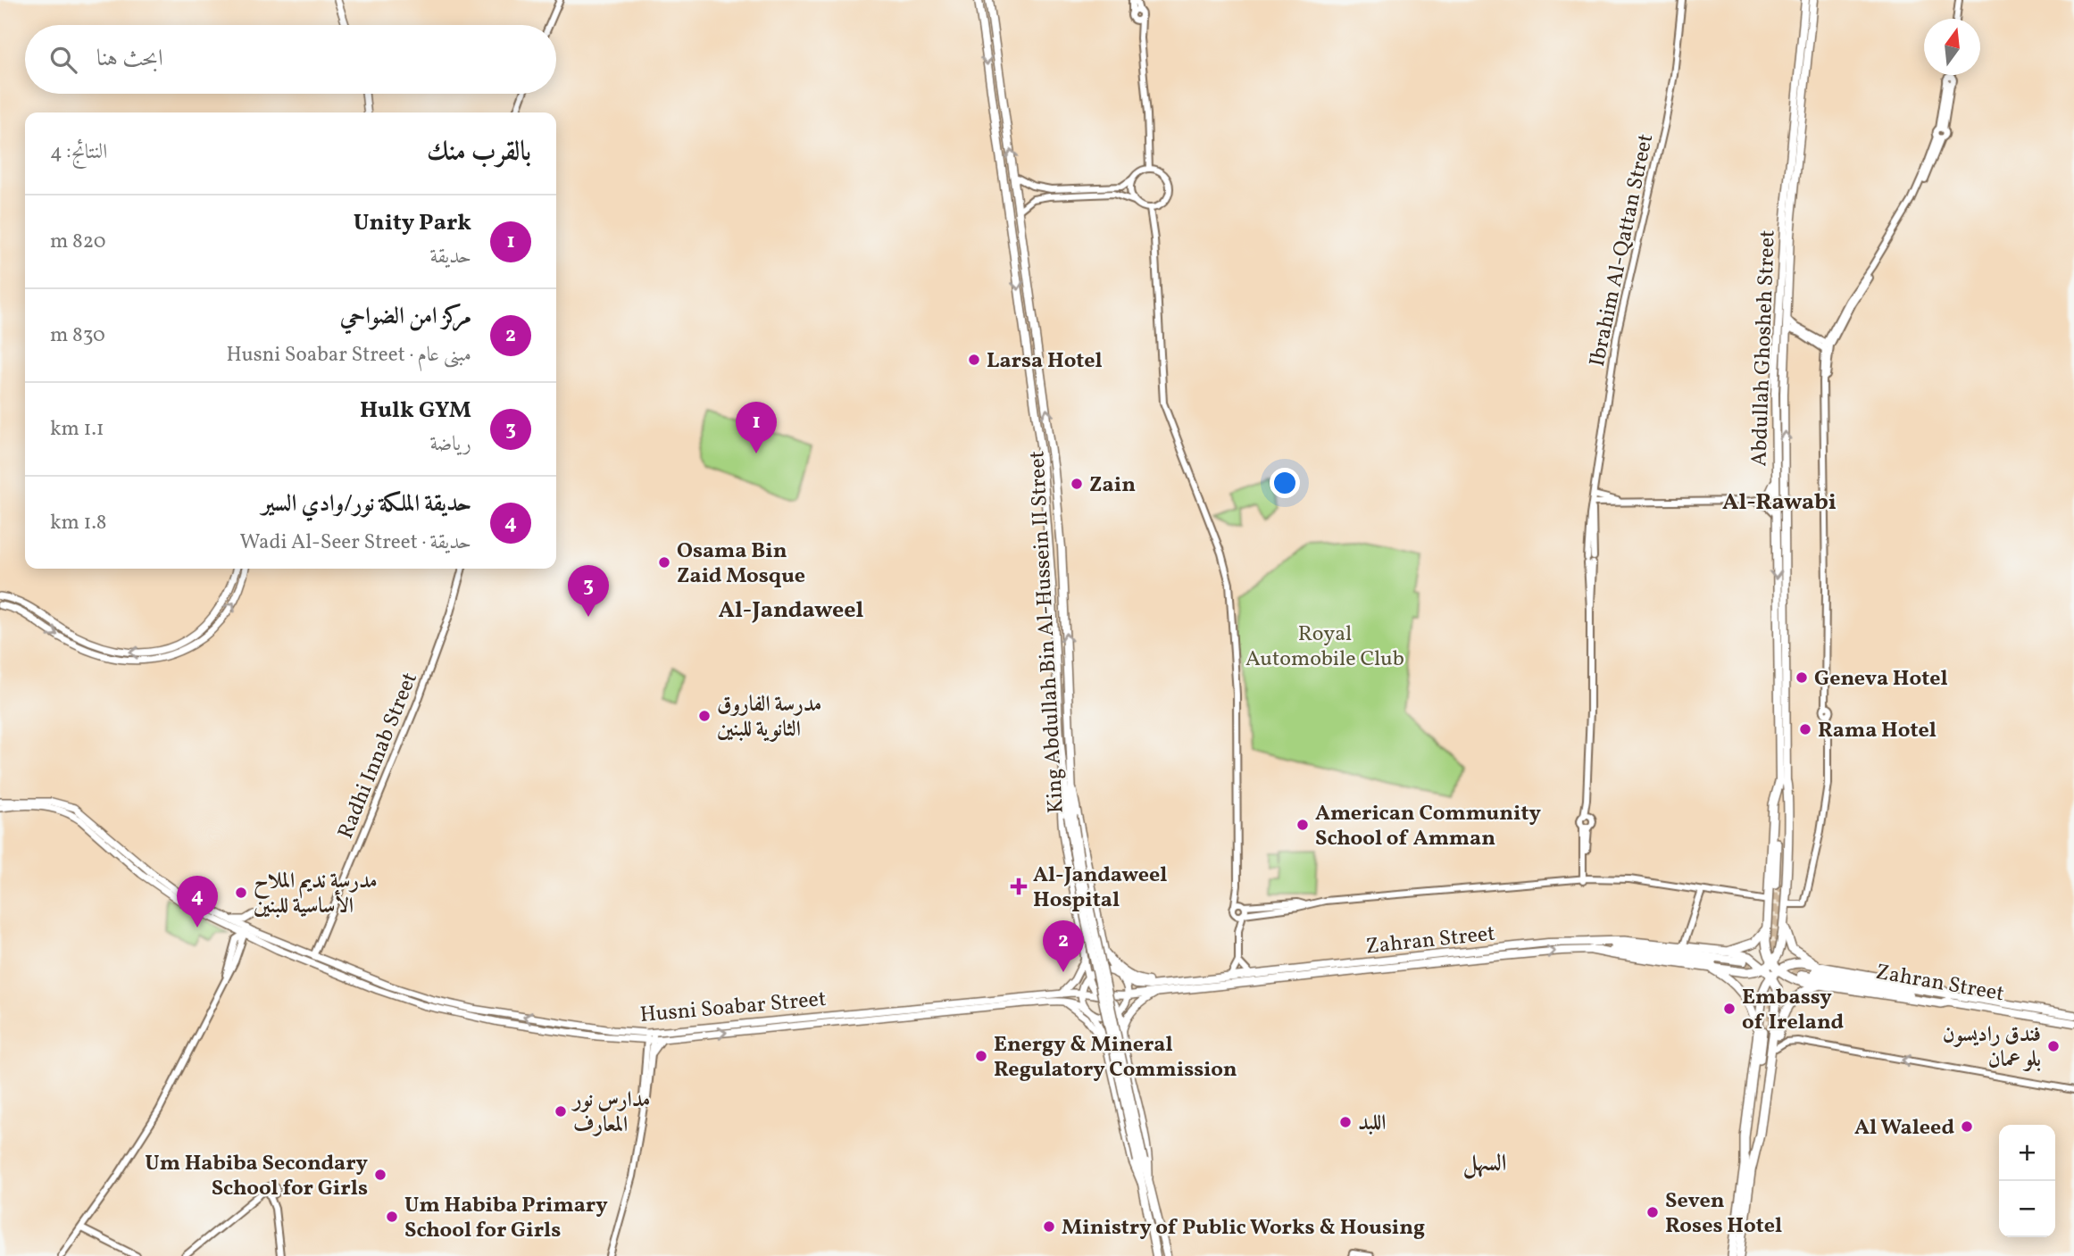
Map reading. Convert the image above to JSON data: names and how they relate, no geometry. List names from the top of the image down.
{
  "streets": {
    "highway": ["Abdullah Ghosheh Street"],
    "main road": ["King Abdullah Bin Al-Hussein II Street", "Zahran Street", "Husni Soabar Street"],
    "street": ["Ibrahim Al-Qattan Street", "Radhi Innab Street"]
  },
  "crossings": [
    ["Radhi Innab Street", "Husni Soabar Street"]
  ],
  "districts": ["Al-Rawabi", "Al-Jandaweel", "السهل"],
  "parks": ["Royal Automobile Club"],
  "places": {
    "other": [
      "Larsa Hotel",
      "Zain",
      "Osama Bin Zaid Mosque",
      "Geneva Hotel",
      "مدرسة الفاروق الثانوية للبنين",
      "Rama Hotel",
      "American Community School of Amman",
      "مدرسة نديم الملاح الأساسية للبنين",
      "Embassy of Ireland",
      "فندق راديسون بلو عمان",
      "Energy & Mineral Regulatory Commission",
      "مدارس نور المعارف",
      "اللبد",
      "Al Waleed",
      "Um Habiba Secondary School for Girls",
      "Seven Roses Hotel",
      "Um Habiba Primary School for Girls",
      "Ministry of Public Works & Housing"
    ],
    "health": ["Al-Jandaweel Hospital"]
  },
  "north": "top",
  "page": {
    "search": "ابحث هنا",
    "heading": ["بالقرب منك", "النتائج: 4"],
    "list": [
      {
        "mark": "1",
        "name": "Unity Park",
        "note": "حديقة",
        "value": "820 m"
      },
      {
        "mark": "2",
        "name": "مركز امن الضواحي",
        "note": "مبنى عام · Husni Soabar Street",
        "value": "830 m"
      },
      {
        "mark": "3",
        "name": "Hulk GYM",
        "note": "رياضة",
        "value": "1.1 km"
      },
      {
        "mark": "4",
        "name": "حديقة الملكة نور/وادي السير",
        "note": "حديقة · Wadi Al-Seer Street",
        "value": "1.8 km"
      }
    ],
    "pins": [
      "1",
      "3",
      "4",
      "2"
    ],
    "map_buttons": ["+", "−"]
  }
}
